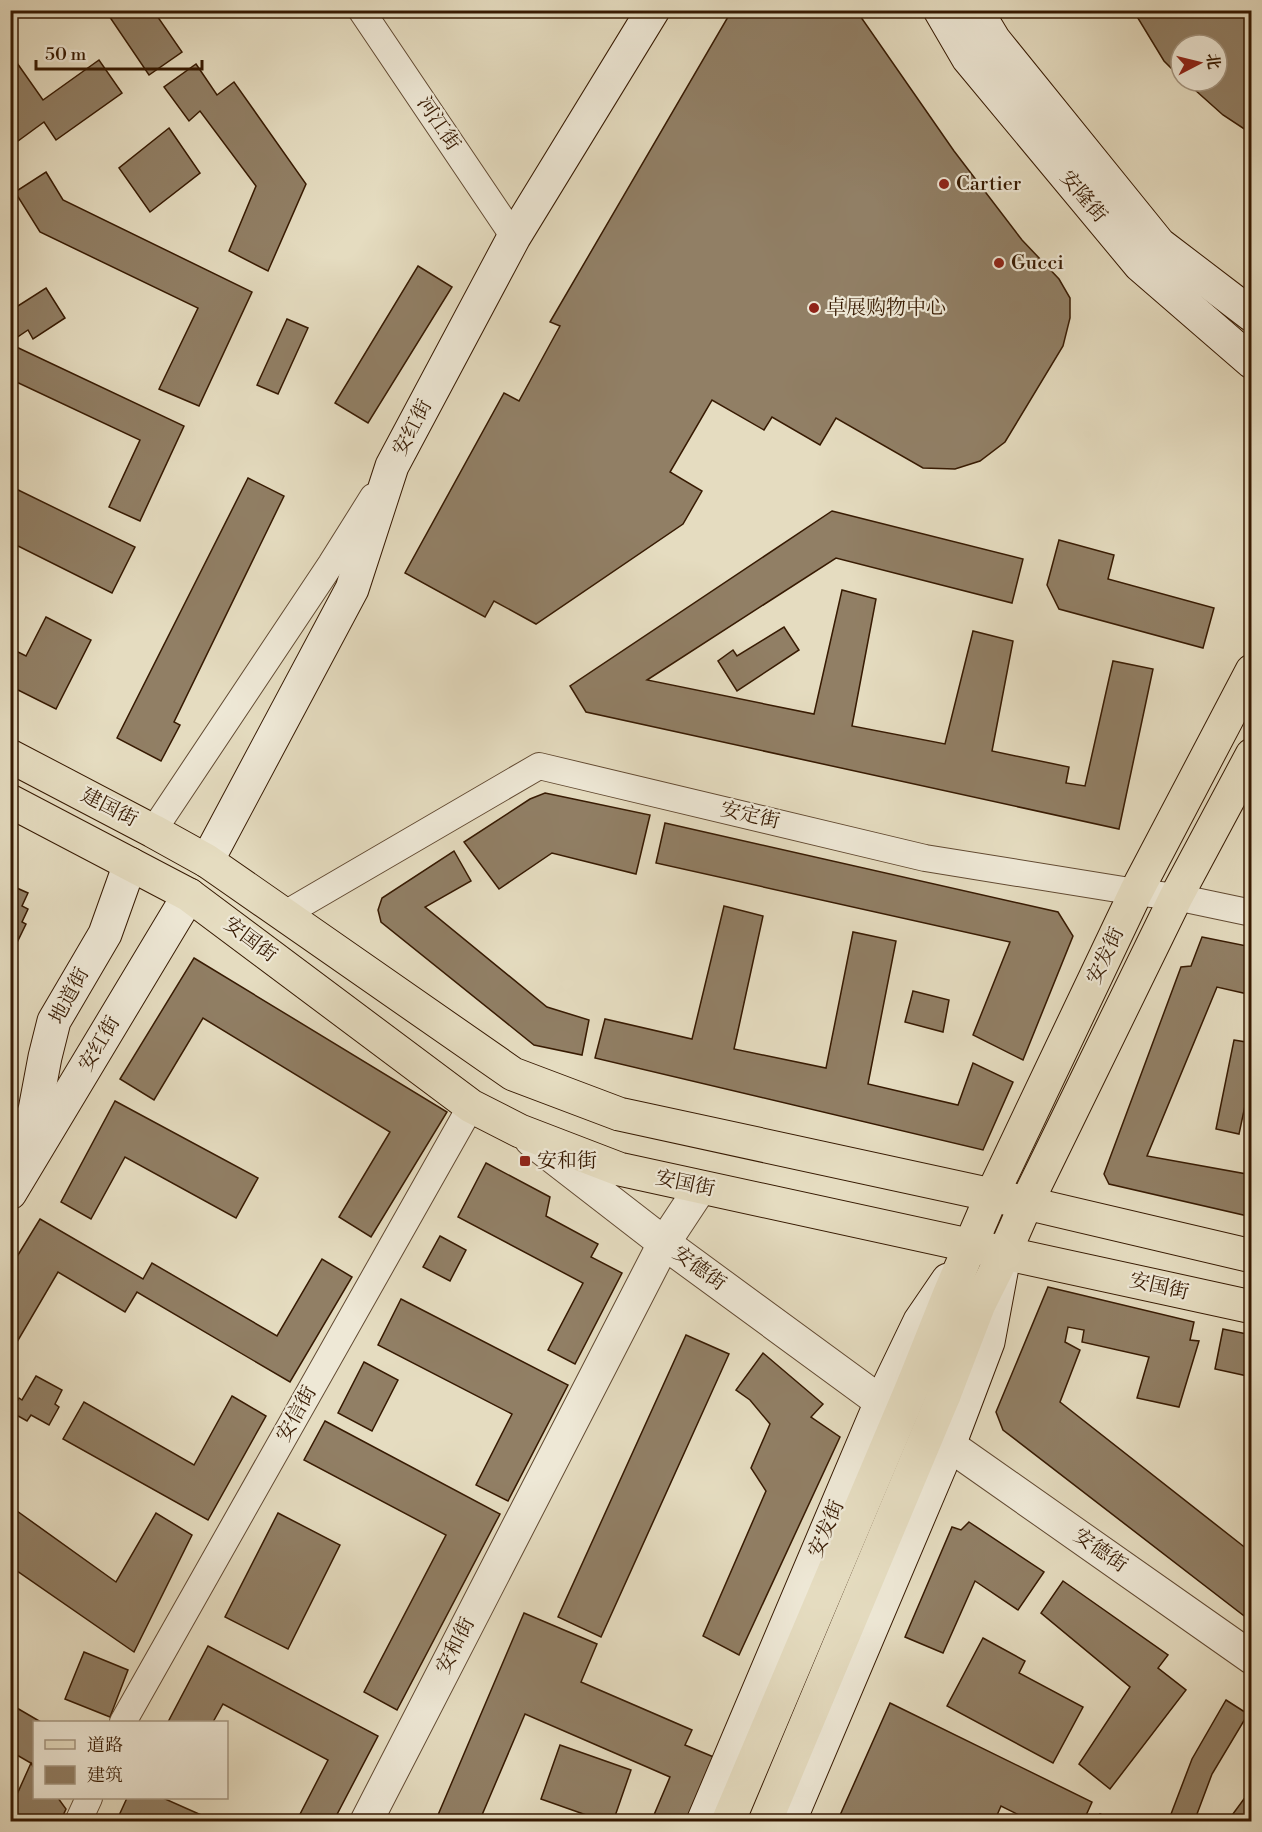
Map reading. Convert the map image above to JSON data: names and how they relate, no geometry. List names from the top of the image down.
{
  "streets": {
    "main road": [
      "安隆街",
      "安红街",
      "建国街",
      "安国街",
      "安发街",
      "地道街"
    ],
    "street": [
      "河江街",
      "安定街",
      "安德街",
      "安信街",
      "安和街"
    ]
  },
  "crossings": [
    ["河江街", "安红街"],
    ["安红街", "建国街"],
    ["安红街", "安国街"],
    ["建国街", "安国街"],
    ["建国街", "地道街"],
    ["安定街", "安国街"],
    ["安定街", "安发街"],
    ["安国街", "安发街"],
    ["安国街", "安德街"],
    ["安国街", "安信街"],
    ["安国街", "安和街"],
    ["安发街", "安德街"],
    ["安德街", "安和街"]
  ],
  "places": {
    "other": ["Cartier", "Gucci", "卓展购物中心"],
    "transit": ["安和街"]
  },
  "legend": ["道路", "建筑"],
  "scale_bar": "50 m",
  "north": "right"
}
